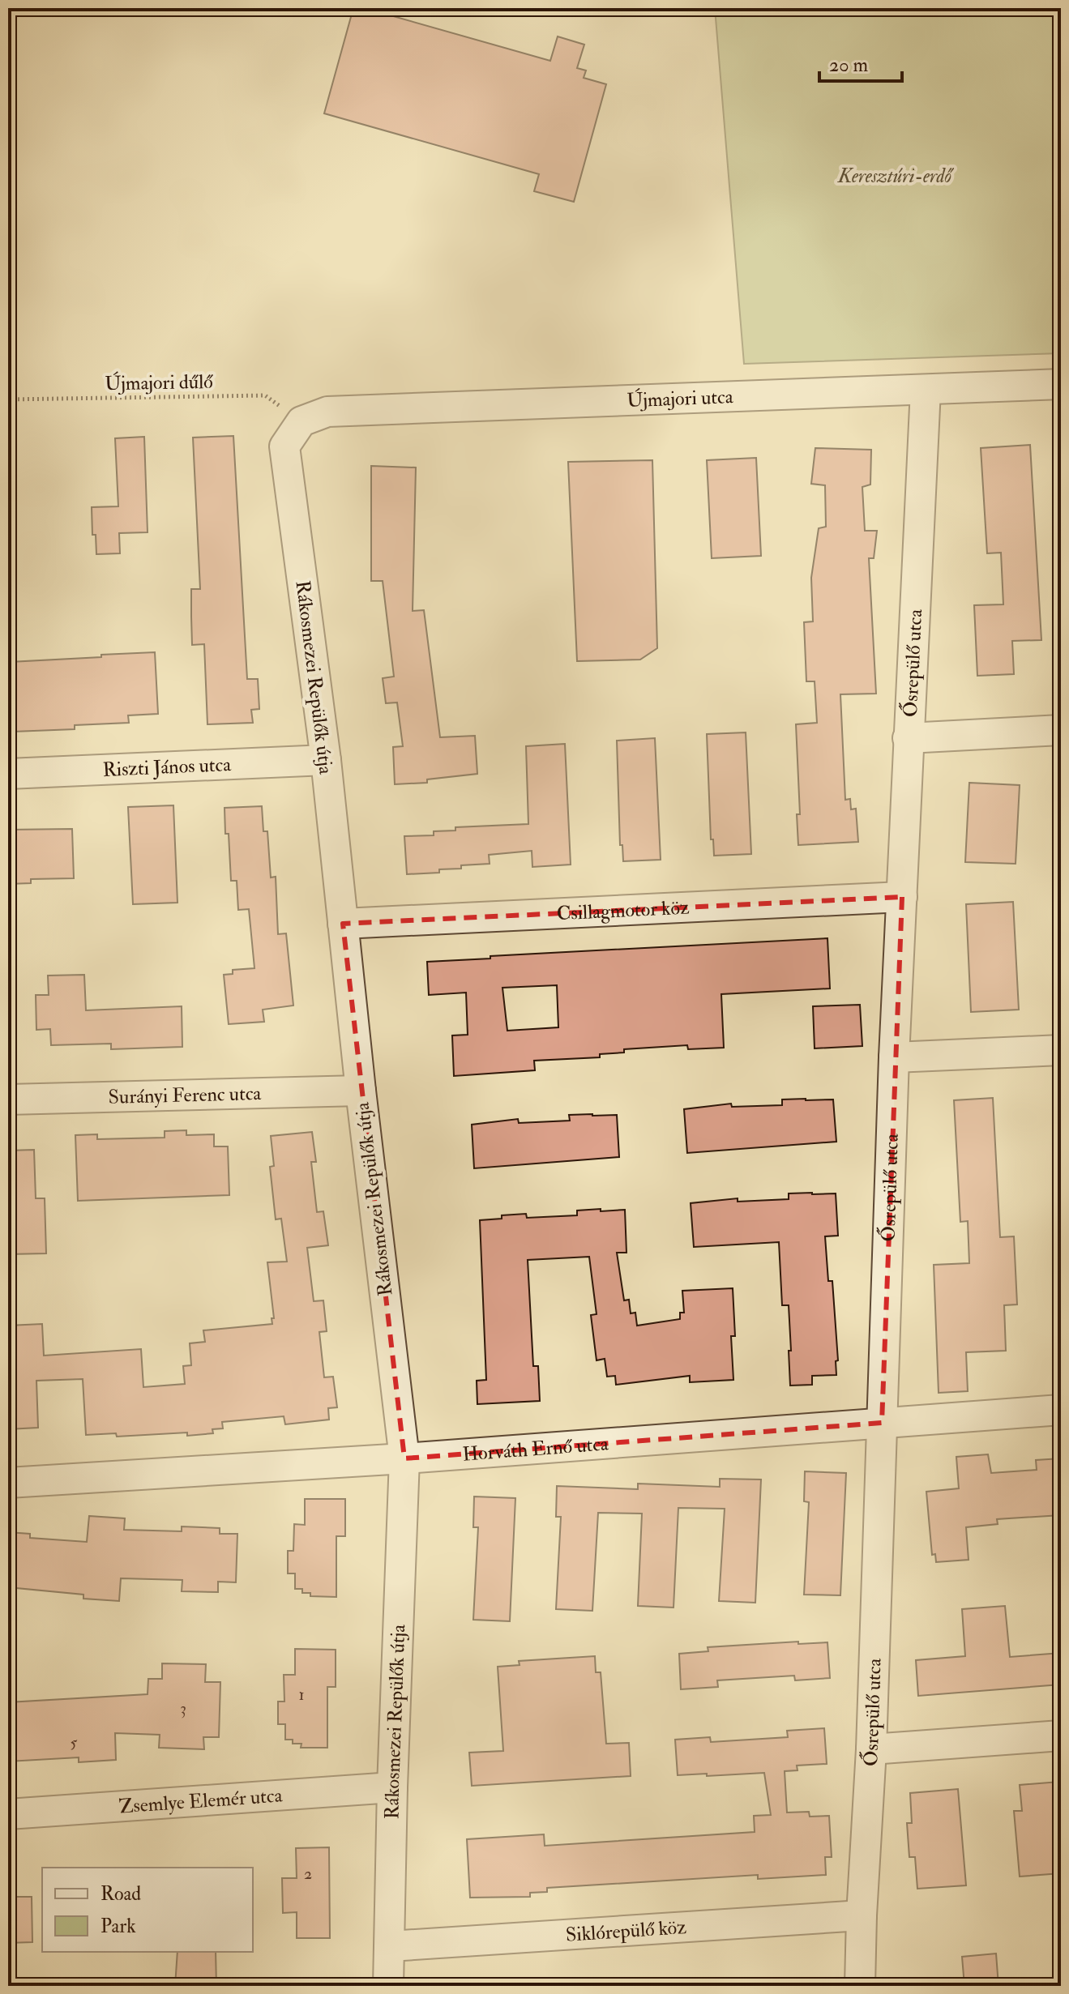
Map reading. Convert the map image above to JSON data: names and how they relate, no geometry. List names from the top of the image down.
{
  "streets": {
    "street": [
      "Újmajori utca",
      "Ősrepülő utca",
      "Rákosmezei Repülők útja",
      "Riszti János utca",
      "Csillagmotor köz",
      "Surányi Ferenc utca",
      "Horváth Ernő utca",
      "Zsemlye Elemér utca",
      "Siklórepülő köz"
    ],
    "path": ["Újmajori dűlő"]
  },
  "crossings": [
    ["Újmajori dűlő", "Újmajori utca"],
    ["Újmajori dűlő", "Rákosmezei Repülők útja"],
    ["Újmajori utca", "Ősrepülő utca"],
    ["Újmajori utca", "Rákosmezei Repülők útja"],
    ["Ősrepülő utca", "Csillagmotor köz"],
    ["Ősrepülő utca", "Horváth Ernő utca"],
    ["Ősrepülő utca", "Siklórepülő köz"],
    ["Rákosmezei Repülők útja", "Riszti János utca"],
    ["Rákosmezei Repülők útja", "Csillagmotor köz"],
    ["Rákosmezei Repülők útja", "Surányi Ferenc utca"],
    ["Rákosmezei Repülők útja", "Horváth Ernő utca"],
    ["Rákosmezei Repülők útja", "Zsemlye Elemér utca"],
    ["Rákosmezei Repülők útja", "Siklórepülő köz"]
  ],
  "parks": ["Keresztúri-erdő"],
  "house_numbers": [
    "1",
    "3",
    "5",
    "2"
  ],
  "legend": ["Road", "Park"],
  "scale_bar": "20 m"
}
